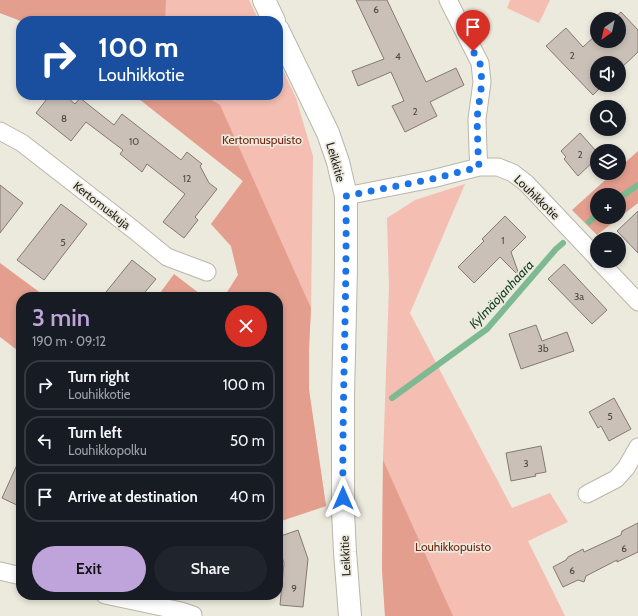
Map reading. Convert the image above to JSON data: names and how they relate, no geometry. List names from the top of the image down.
{
  "streets": {
    "street": ["Leikkitie", "Louhikkotie", "Kertomuskuja"]
  },
  "crossings": [
    ["Leikkitie", "Louhikkotie"]
  ],
  "water": ["Kylmäojanhaara"],
  "parks": ["Kertomuspuisto", "Louhikkopuisto"],
  "house_numbers": [
    "6",
    "2",
    "4",
    "2",
    "8",
    "10",
    "2",
    "12",
    "1",
    "5",
    "3a",
    "3b",
    "5",
    "3",
    "6",
    "6",
    "9"
  ],
  "north": "bottom left",
  "page": {
    "map_buttons": ["+", "−"],
    "turn": ["100 m", "Louhikkotie"],
    "heading": ["3 min", "190 m · 09:12"],
    "list": [
      {
        "name": "Turn right",
        "note": "Louhikkotie",
        "value": "100 m"
      },
      {
        "name": "Turn left",
        "note": "Louhikkopolku",
        "value": "50 m"
      },
      {
        "name": "Arrive at destination",
        "value": "40 m"
      }
    ],
    "buttons": ["Exit", "Share"]
  }
}
